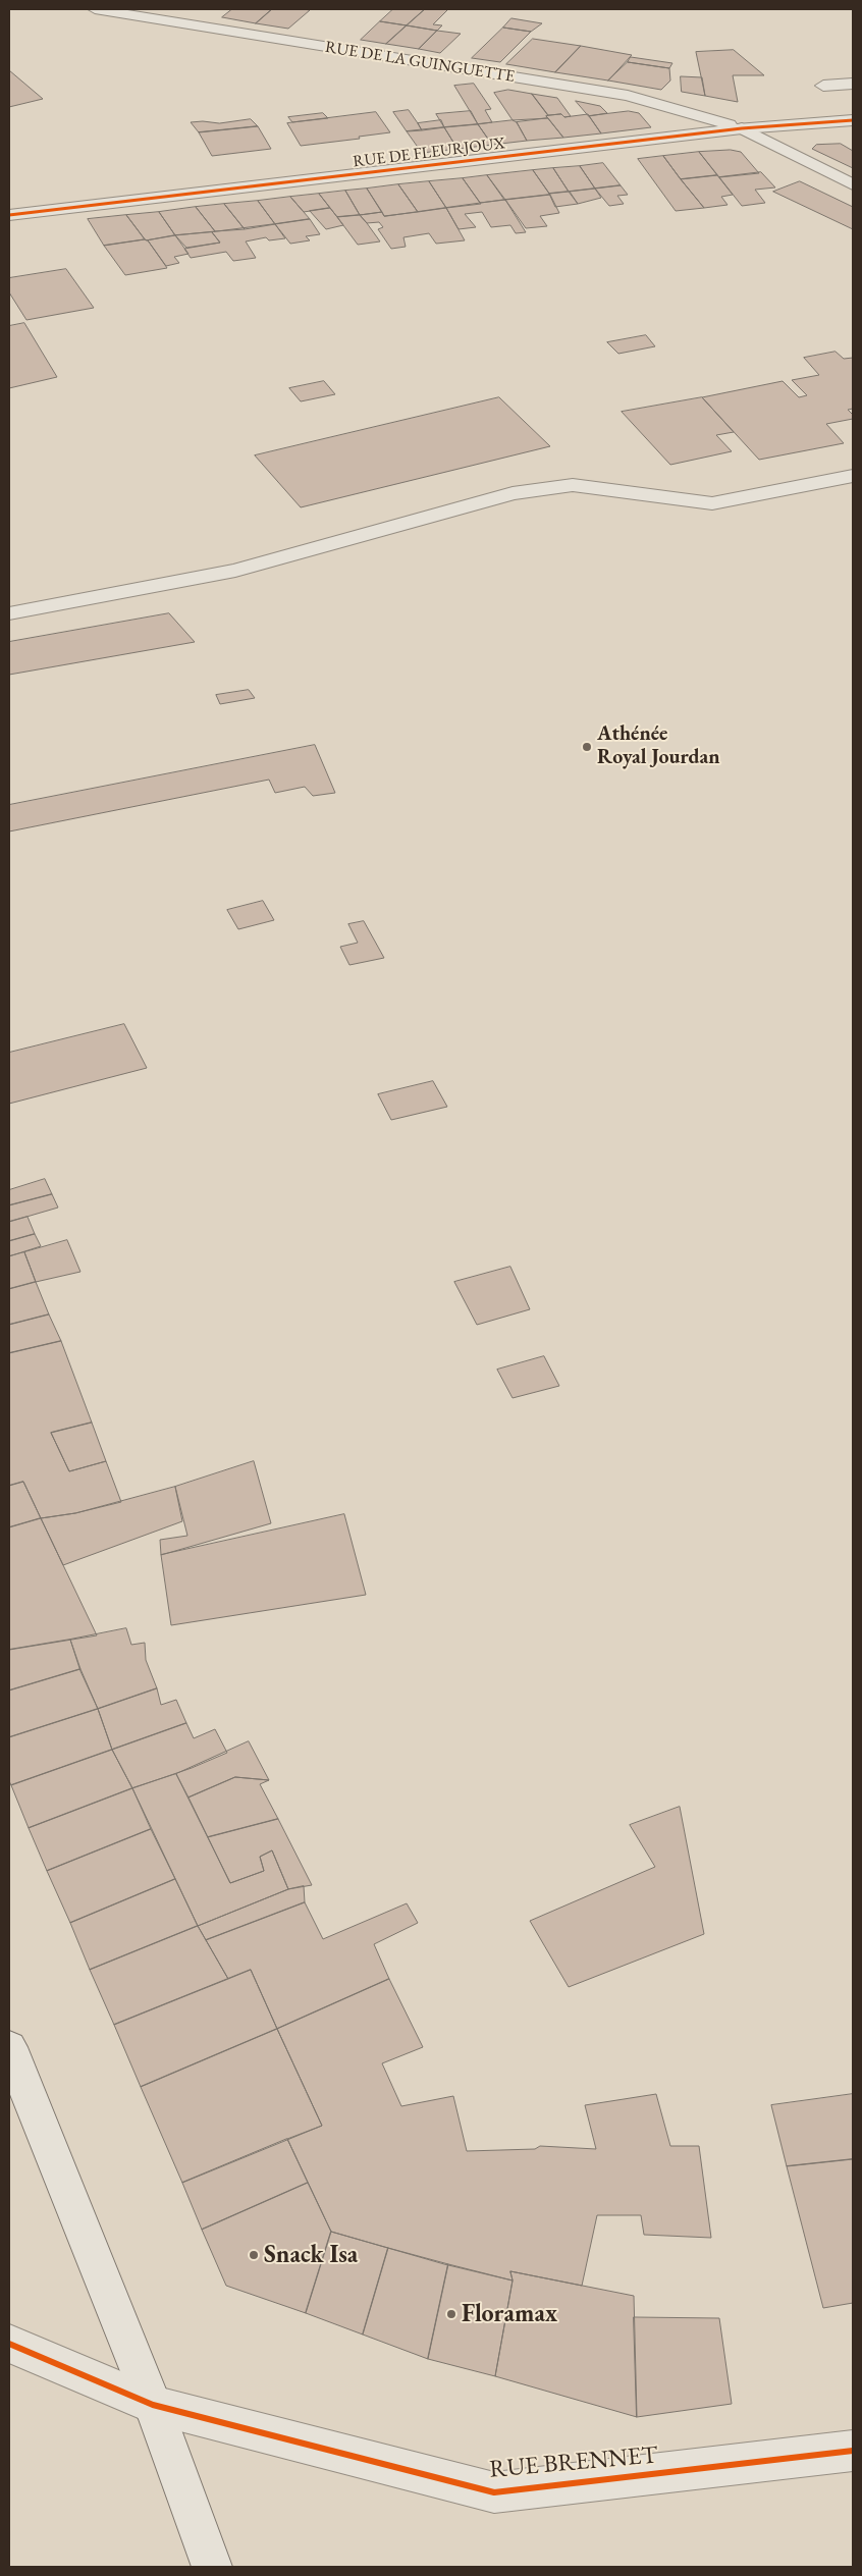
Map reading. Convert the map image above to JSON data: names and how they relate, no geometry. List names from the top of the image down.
{
  "streets": {
    "street": ["RUE DE LA GUINGUETTE", "RUE DE FLEURJOUX", "RUE BRENNET"]
  },
  "crossings": [
    ["RUE DE LA GUINGUETTE", "RUE DE FLEURJOUX"]
  ],
  "places": ["Athénée Royal Jourdan", "Snack Isa", "Floramax"]
}
